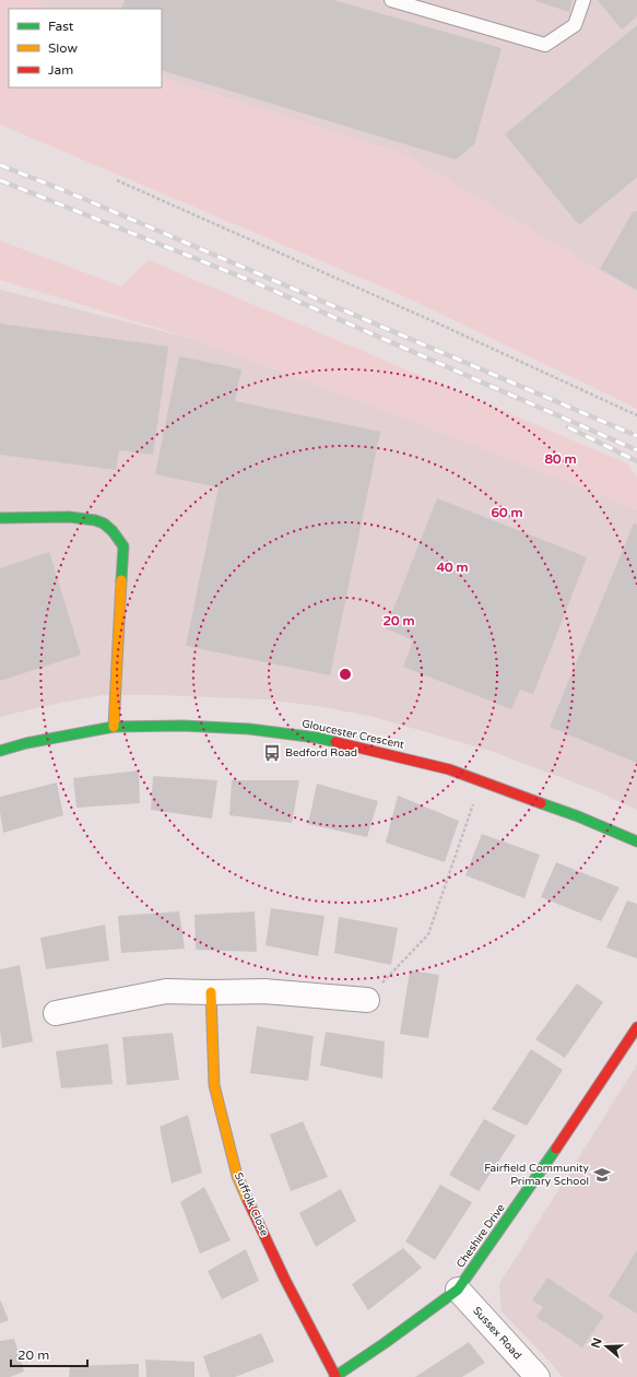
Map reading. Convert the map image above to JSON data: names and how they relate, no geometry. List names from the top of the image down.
{
  "streets": {
    "street": [
      "Gloucester Crescent",
      "Suffolk Close",
      "Cheshire Drive",
      "Sussex Road"
    ]
  },
  "crossings": [
    ["Suffolk Close", "Cheshire Drive"],
    ["Cheshire Drive", "Sussex Road"]
  ],
  "places": {
    "bus stop": ["Bedford Road"],
    "school or university": ["Fairfield Community Primary School"]
  },
  "legend": ["Fast", "Slow", "Jam"],
  "scale_bar": "20 m",
  "north": "left",
  "rings": [
    "80 m",
    "60 m",
    "40 m",
    "20 m"
  ]
}
